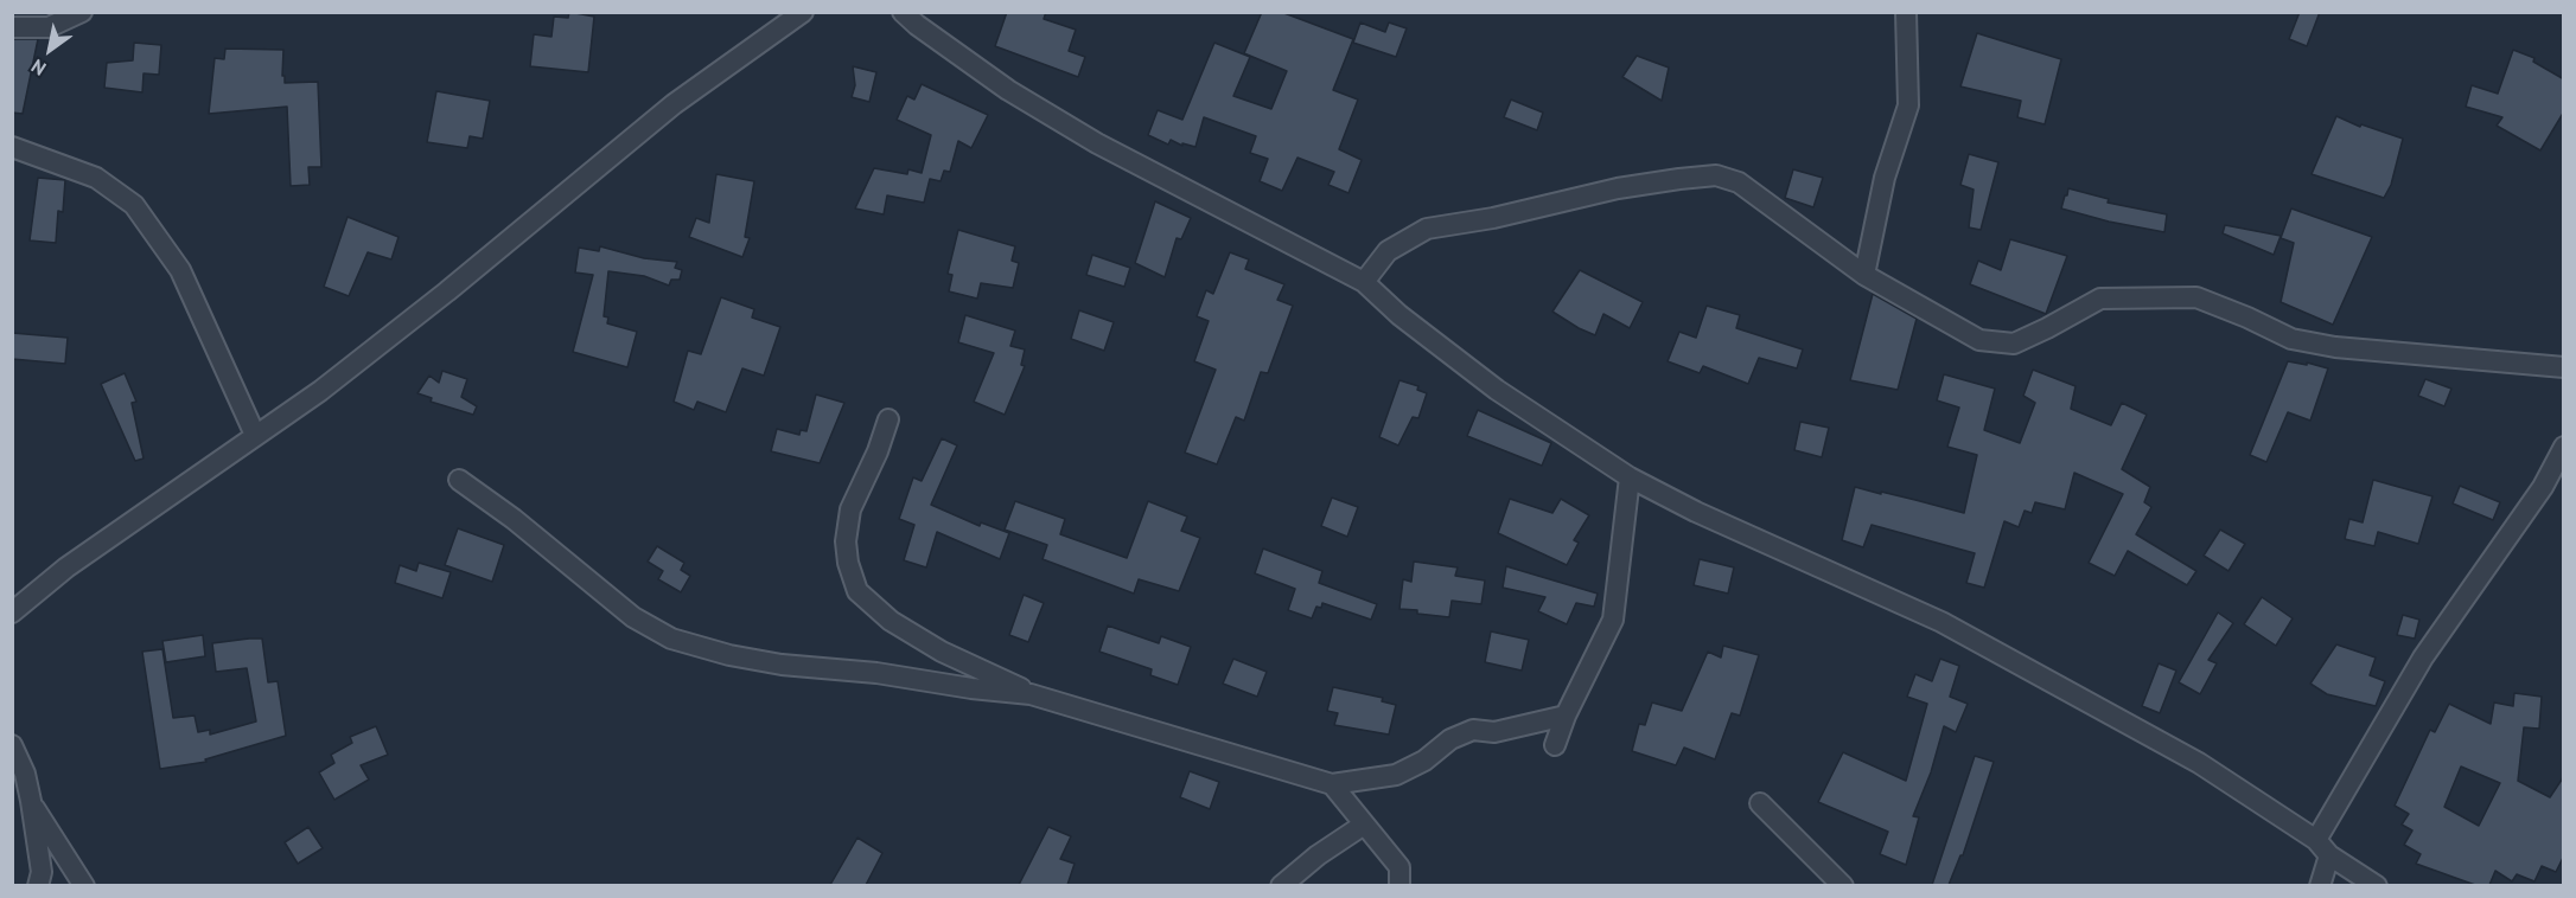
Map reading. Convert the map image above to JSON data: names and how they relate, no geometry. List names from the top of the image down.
{
  "north": "bottom left"
}
